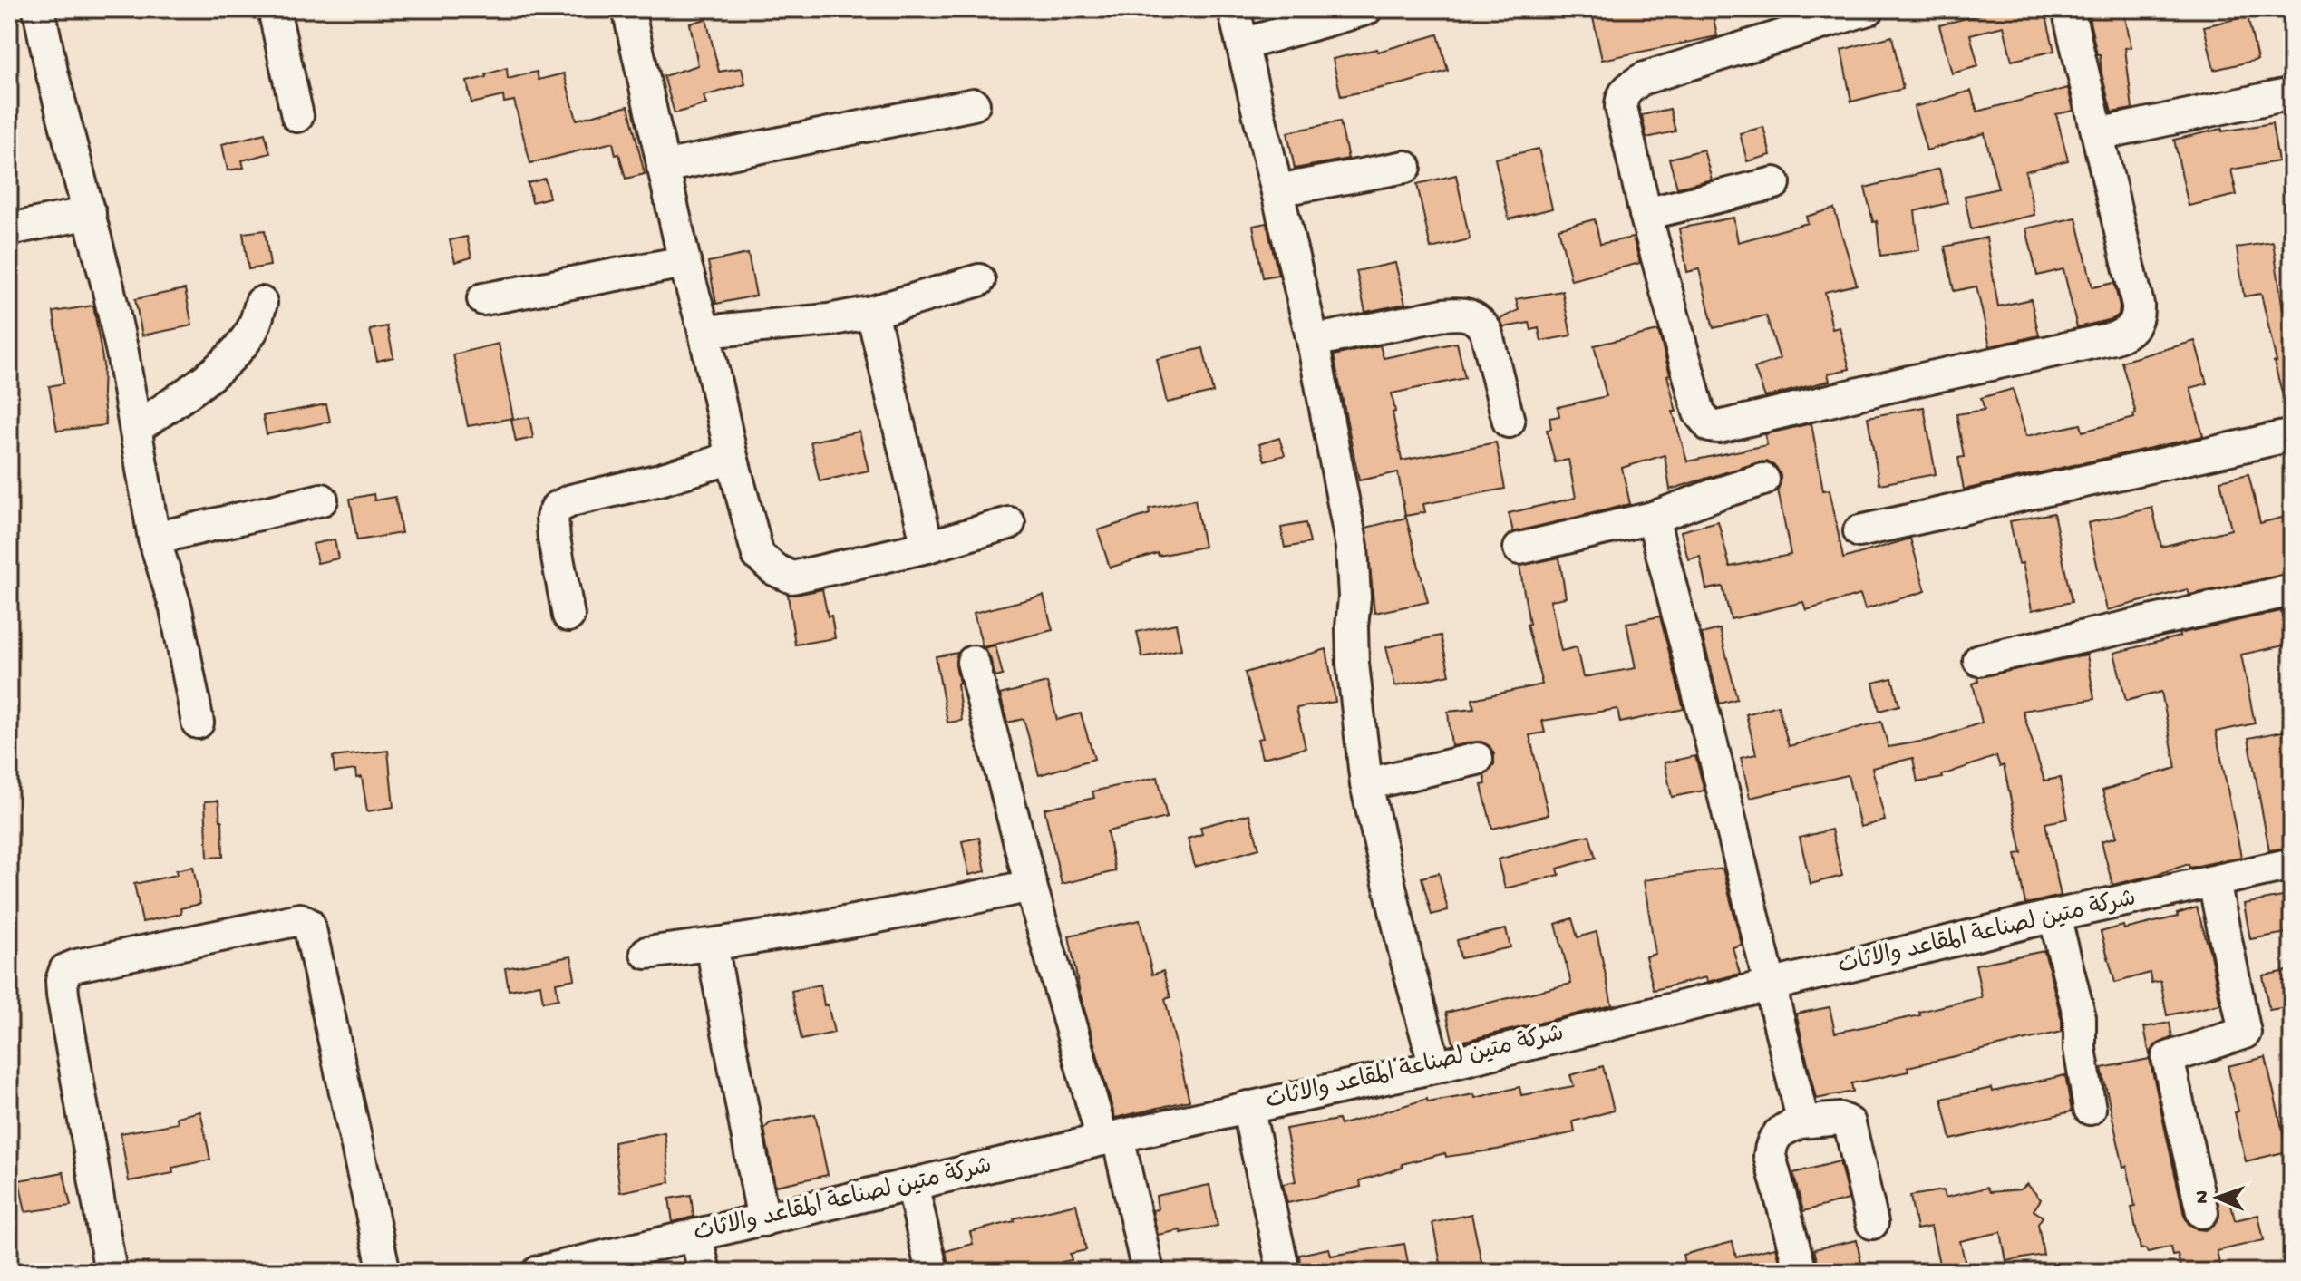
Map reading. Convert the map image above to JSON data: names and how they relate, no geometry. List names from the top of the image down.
{
  "streets": {
    "street": ["شركة متين لصناعة المقاعد والاثاث"]
  },
  "north": "left"
}
